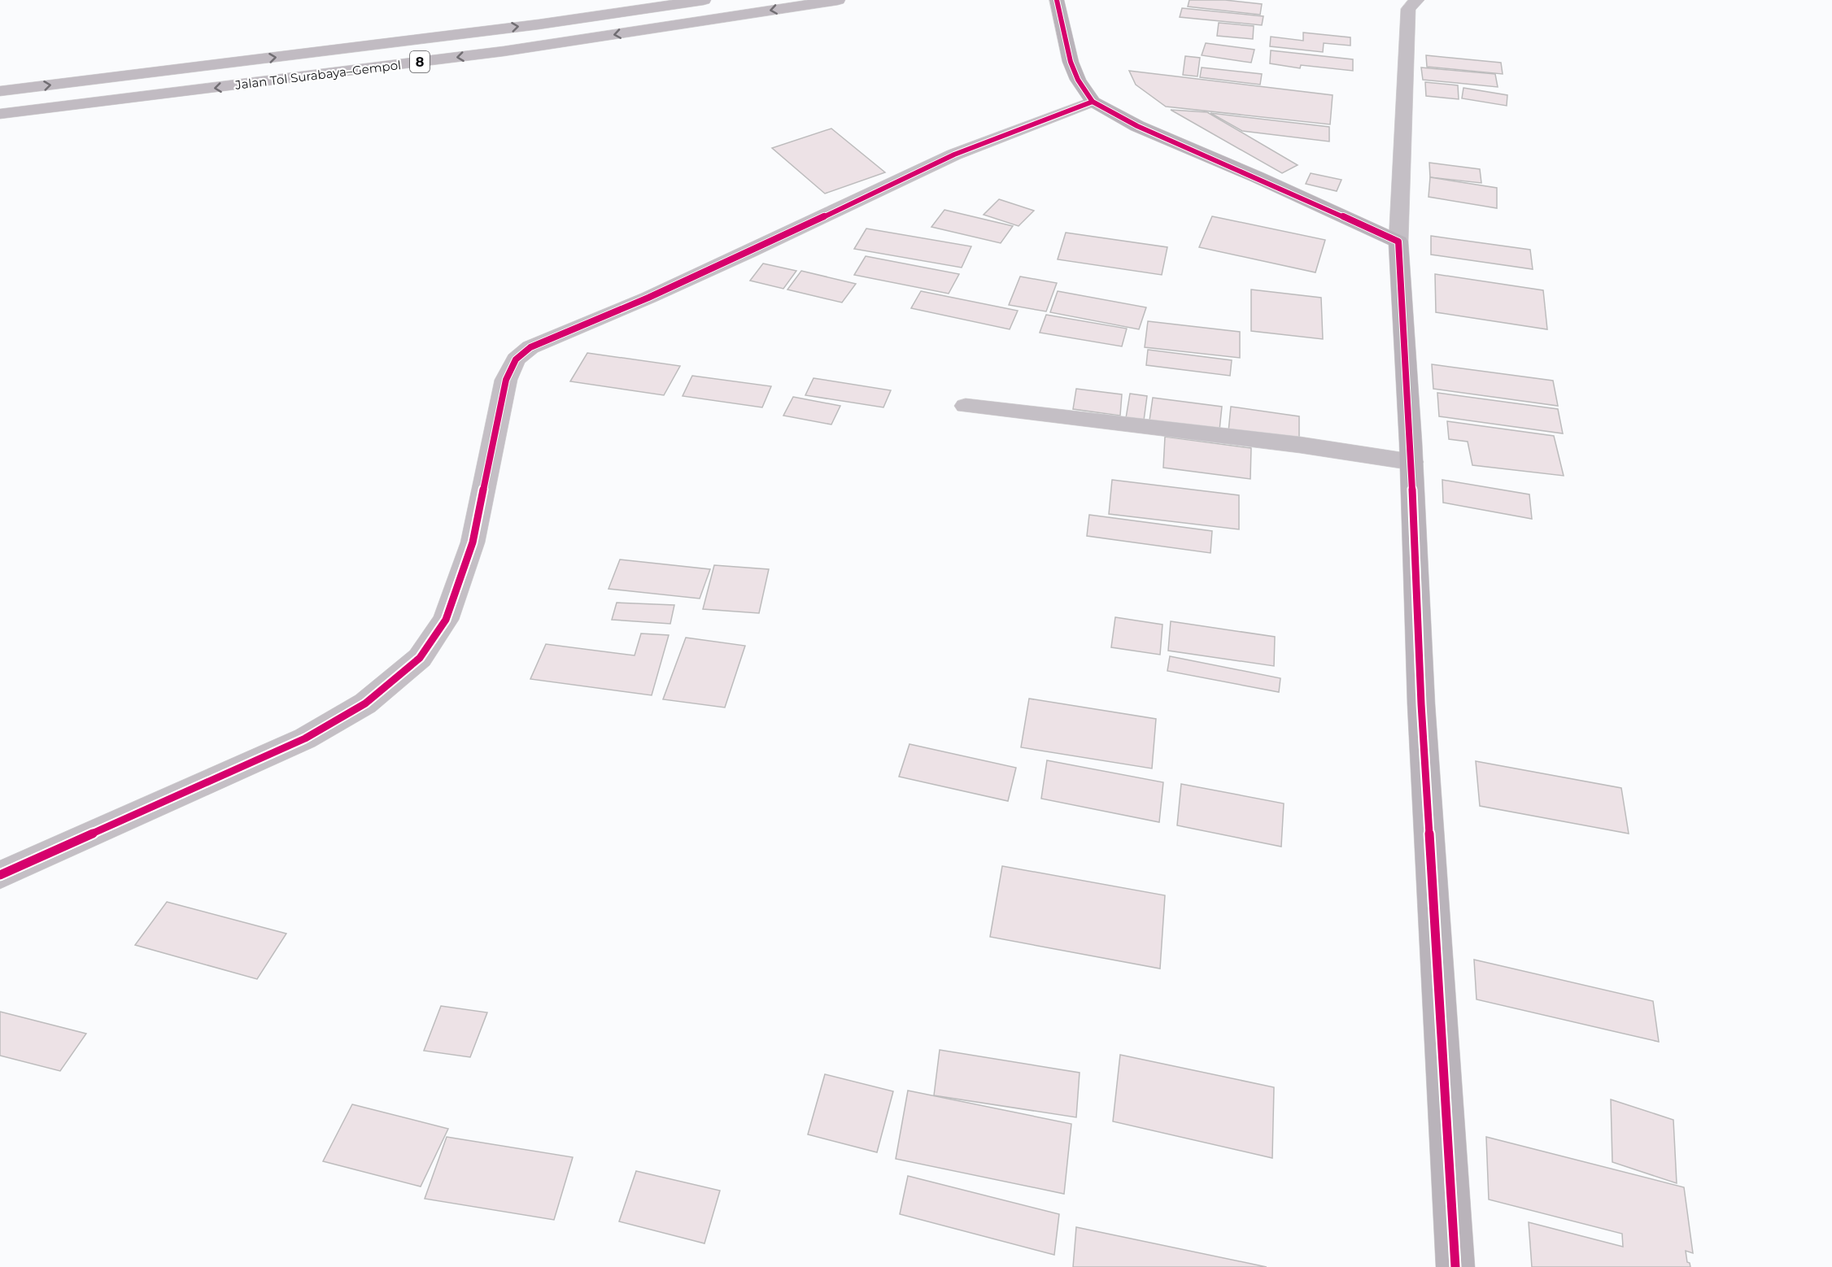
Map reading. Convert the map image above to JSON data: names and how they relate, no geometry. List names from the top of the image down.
{
  "streets": {
    "highway": ["8", "Jalan Tol Surabaya–Gempol"]
  }
}
